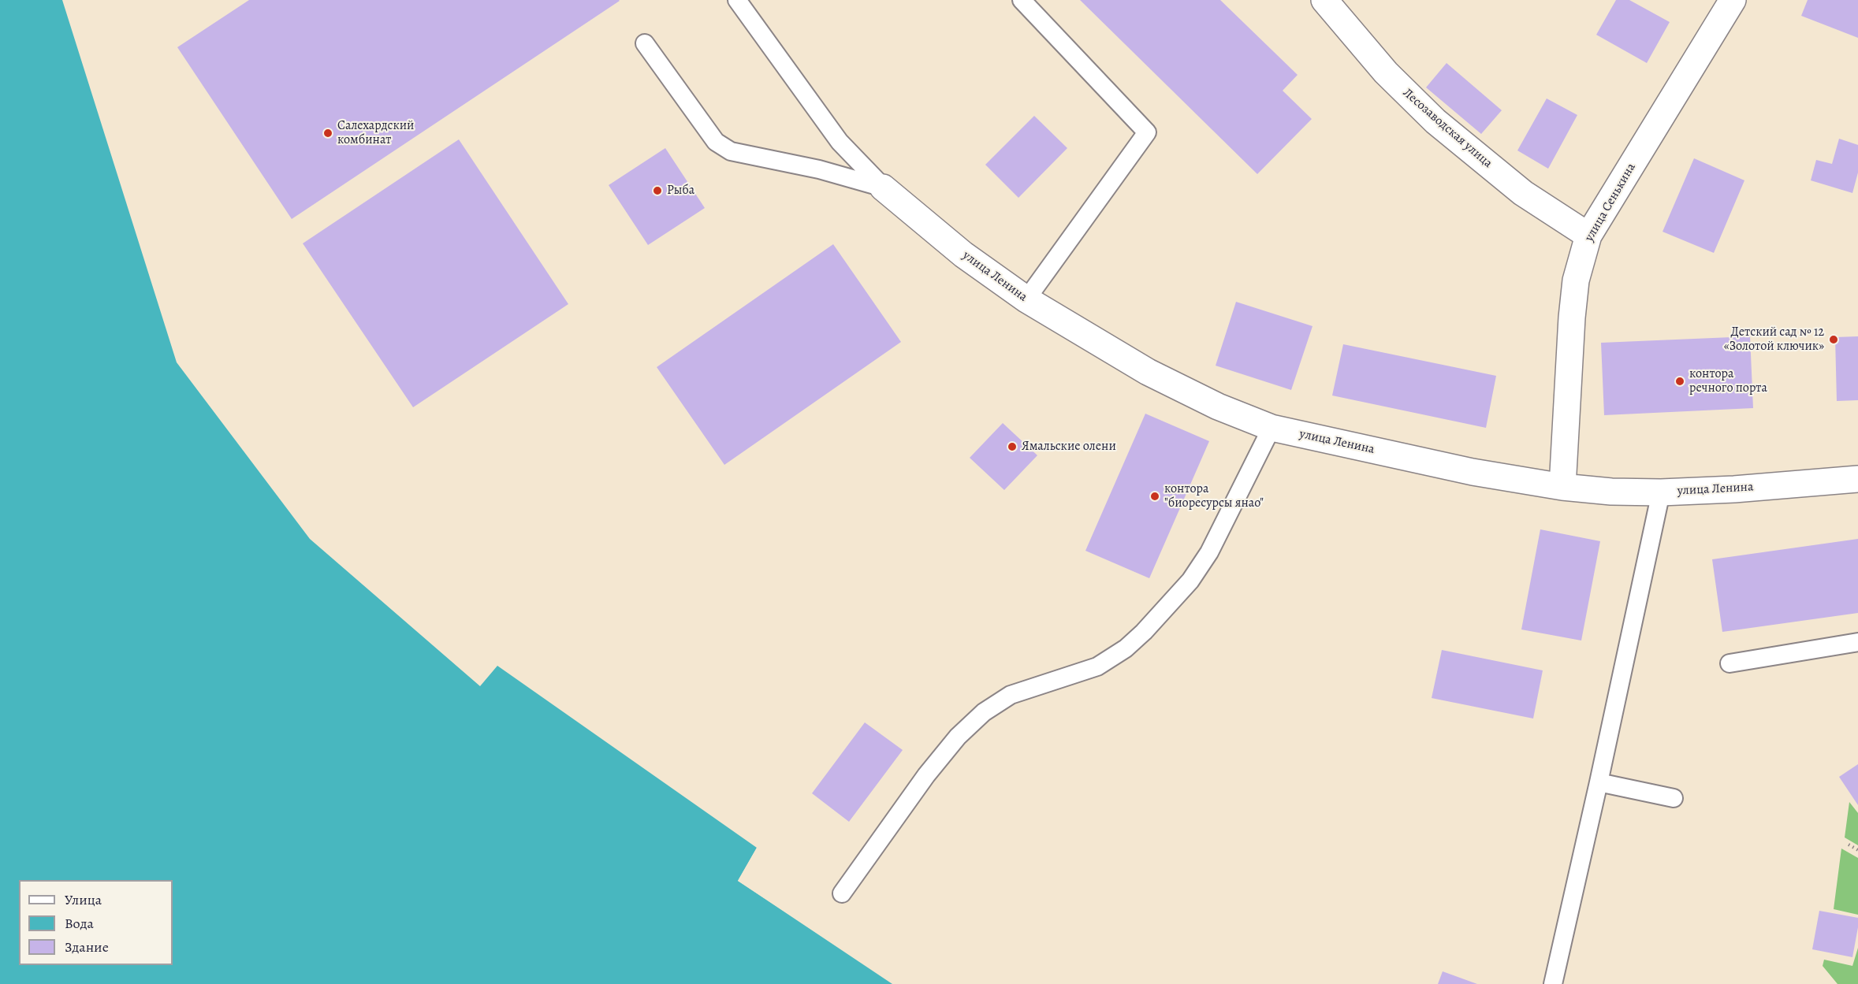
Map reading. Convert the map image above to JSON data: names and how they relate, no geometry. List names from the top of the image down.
{
  "streets": {
    "street": ["Лесозаводская улица", "улица Сенькина", "улица Ленина"]
  },
  "crossings": [
    ["Лесозаводская улица", "улица Сенькина"],
    ["улица Сенькина", "улица Ленина"]
  ],
  "places": [
    "Салехардский комбинат",
    "Рыба",
    "Детский сад № 12 «Золотой ключик»",
    "контора речного порта",
    "Ямальские олени",
    "контора \"биоресурсы янао\""
  ],
  "legend": ["Улица", "Вода", "Здание"]
}
